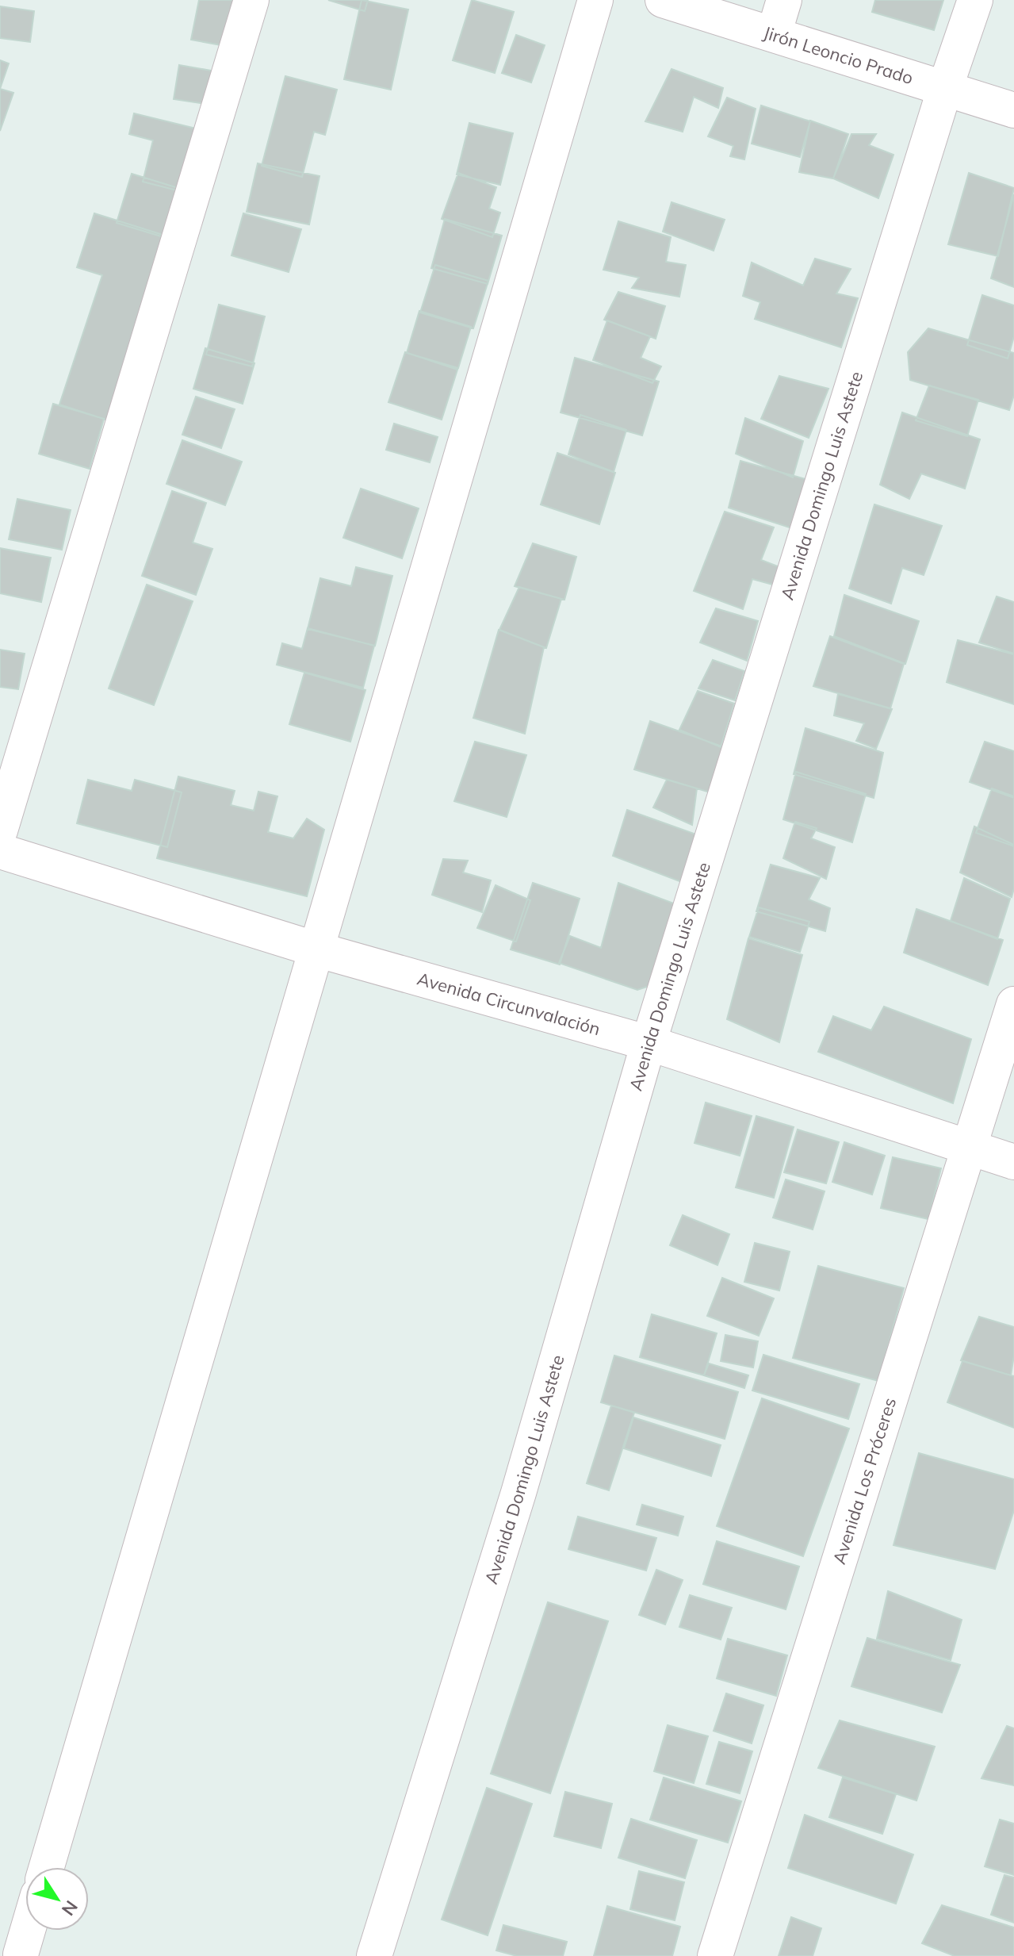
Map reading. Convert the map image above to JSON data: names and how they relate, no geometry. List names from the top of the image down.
{
  "streets": {
    "street": [
      "Jirón Leoncio Prado",
      "Avenida Domingo Luis Astete",
      "Avenida Circunvalación",
      "Avenida Los Próceres"
    ]
  },
  "crossings": [
    ["Jirón Leoncio Prado", "Avenida Domingo Luis Astete"],
    ["Avenida Domingo Luis Astete", "Avenida Circunvalación"],
    ["Avenida Circunvalación", "Avenida Los Próceres"]
  ],
  "north": "bottom right"
}
